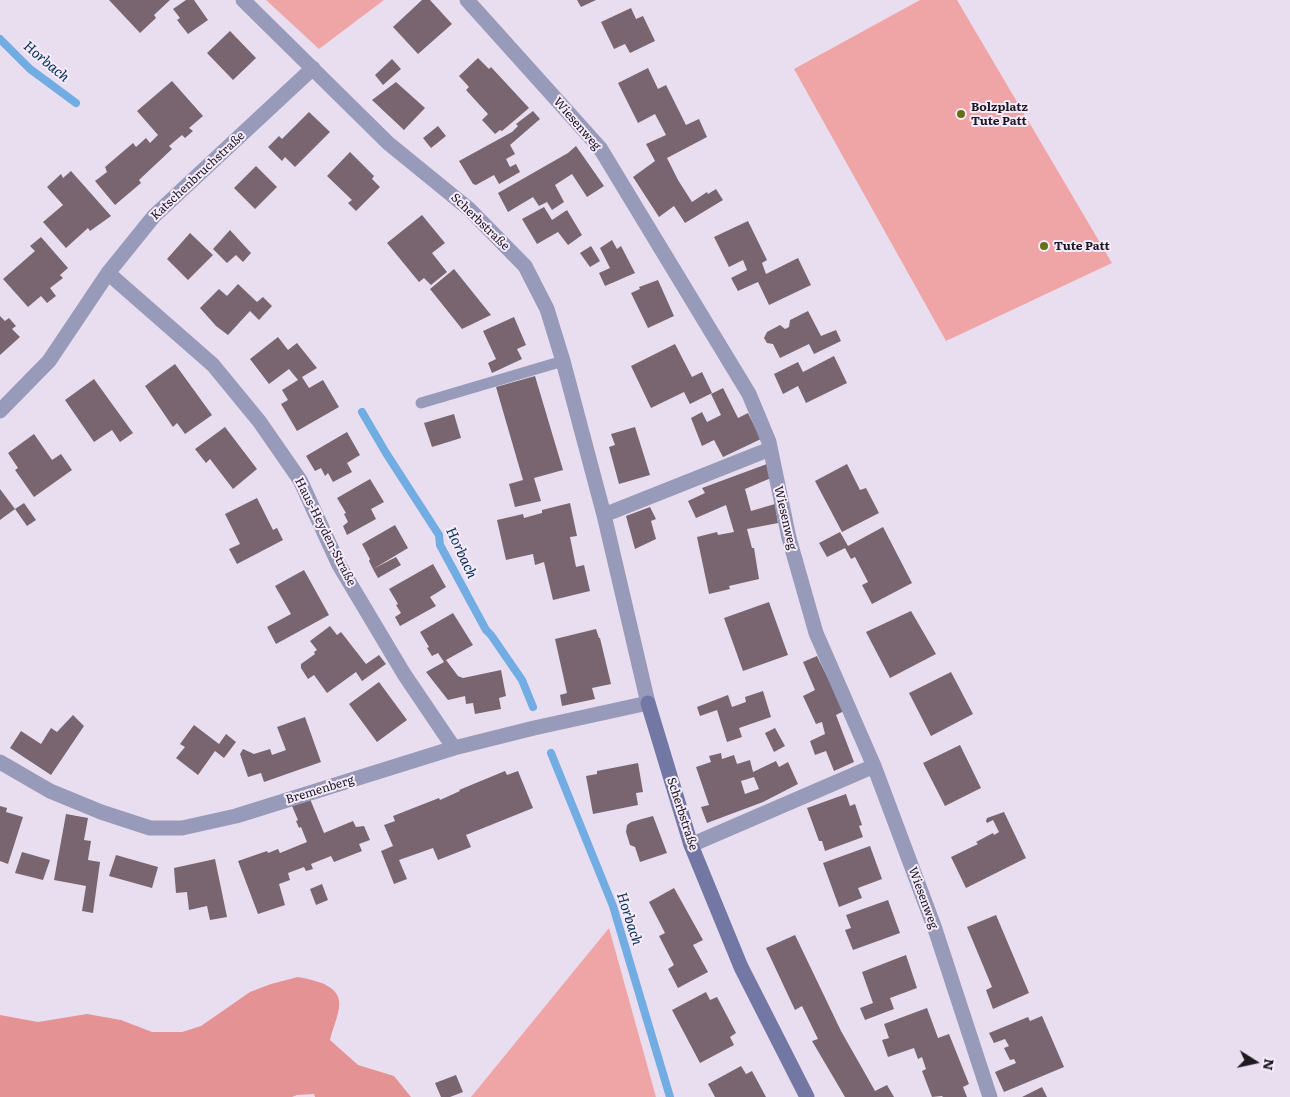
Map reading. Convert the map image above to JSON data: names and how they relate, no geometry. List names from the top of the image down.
{
  "streets": {
    "street": [
      "Wiesenweg",
      "Katschenbruchstraße",
      "Scherbstraße",
      "Haus-Heyden-Straße",
      "Bremenberg"
    ]
  },
  "crossings": [
    ["Katschenbruchstraße", "Scherbstraße"],
    ["Katschenbruchstraße", "Haus-Heyden-Straße"],
    ["Scherbstraße", "Bremenberg"],
    ["Haus-Heyden-Straße", "Bremenberg"]
  ],
  "water": ["Horbach"],
  "places": ["Bolzplatz Tute Patt", "Tute Patt"],
  "north": "right"
}
